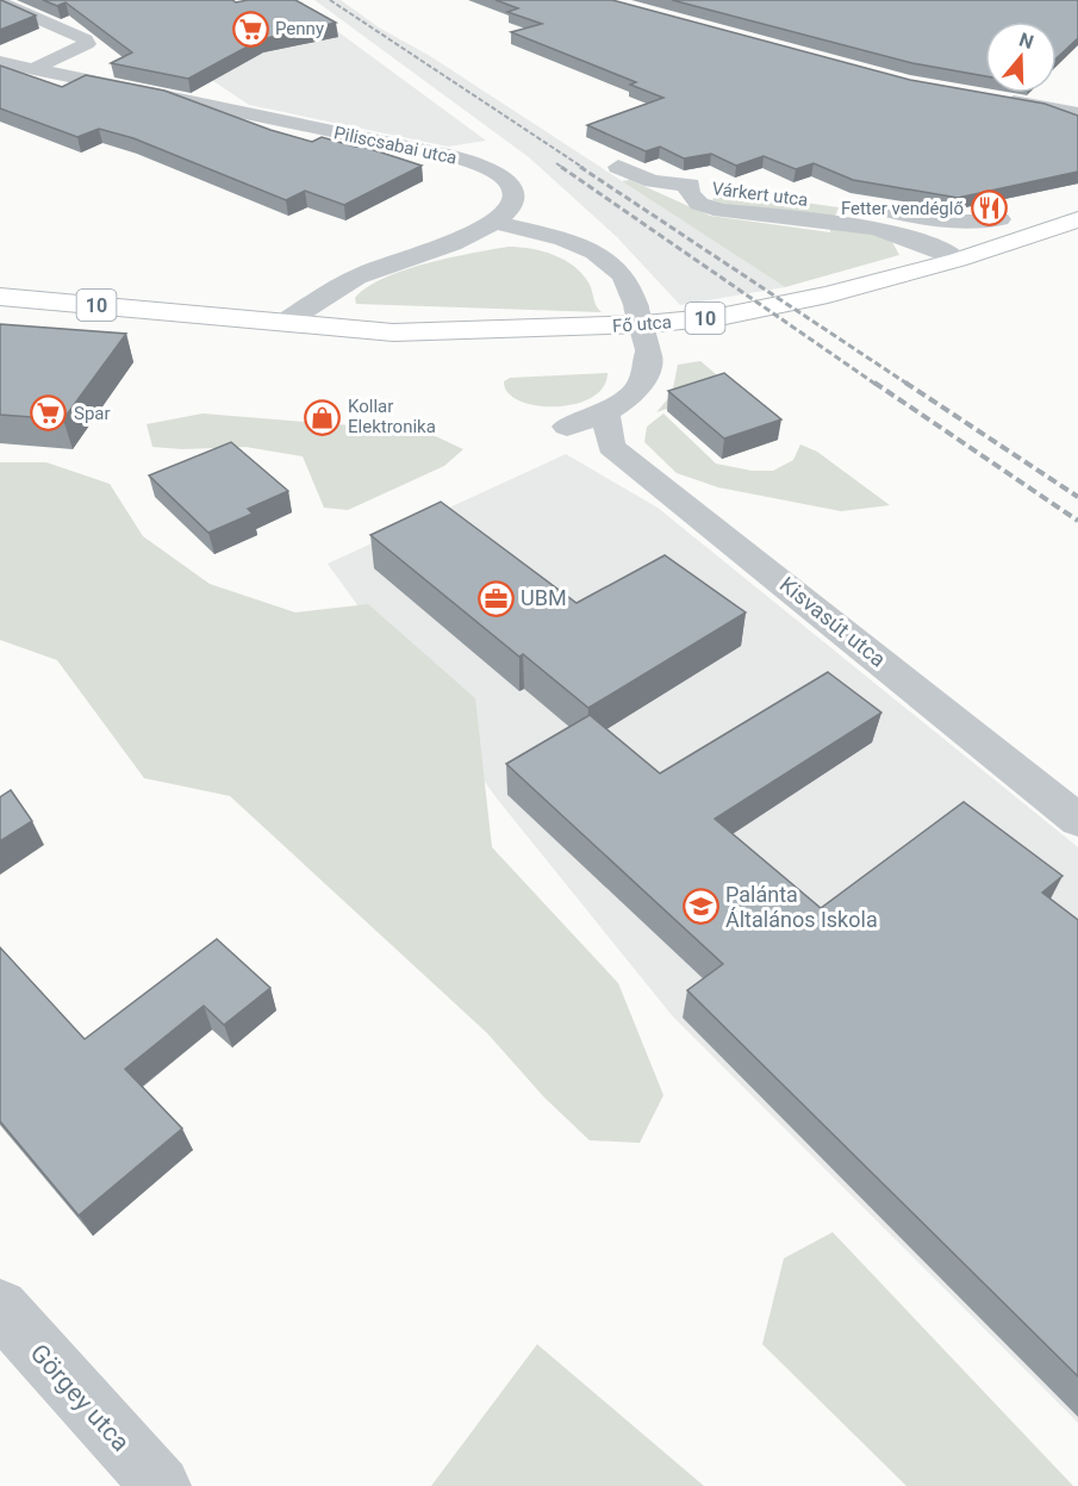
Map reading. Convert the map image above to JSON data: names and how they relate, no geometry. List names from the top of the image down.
{
  "streets": {
    "main road": ["10", "Fő utca"],
    "street": [
      "Piliscsabai utca",
      "Várkert utca",
      "Kisvasút utca",
      "Görgey utca"
    ]
  },
  "crossings": [
    ["Várkert utca", "Fő utca"]
  ],
  "places": {
    "supermarket": ["Penny", "Spar"],
    "restaurant": ["Fetter vendéglő"],
    "shop": ["Kollar Elektronika"],
    "office": ["UBM"],
    "school or university": ["Palánta Általános Iskola"]
  },
  "north": "top"
}
